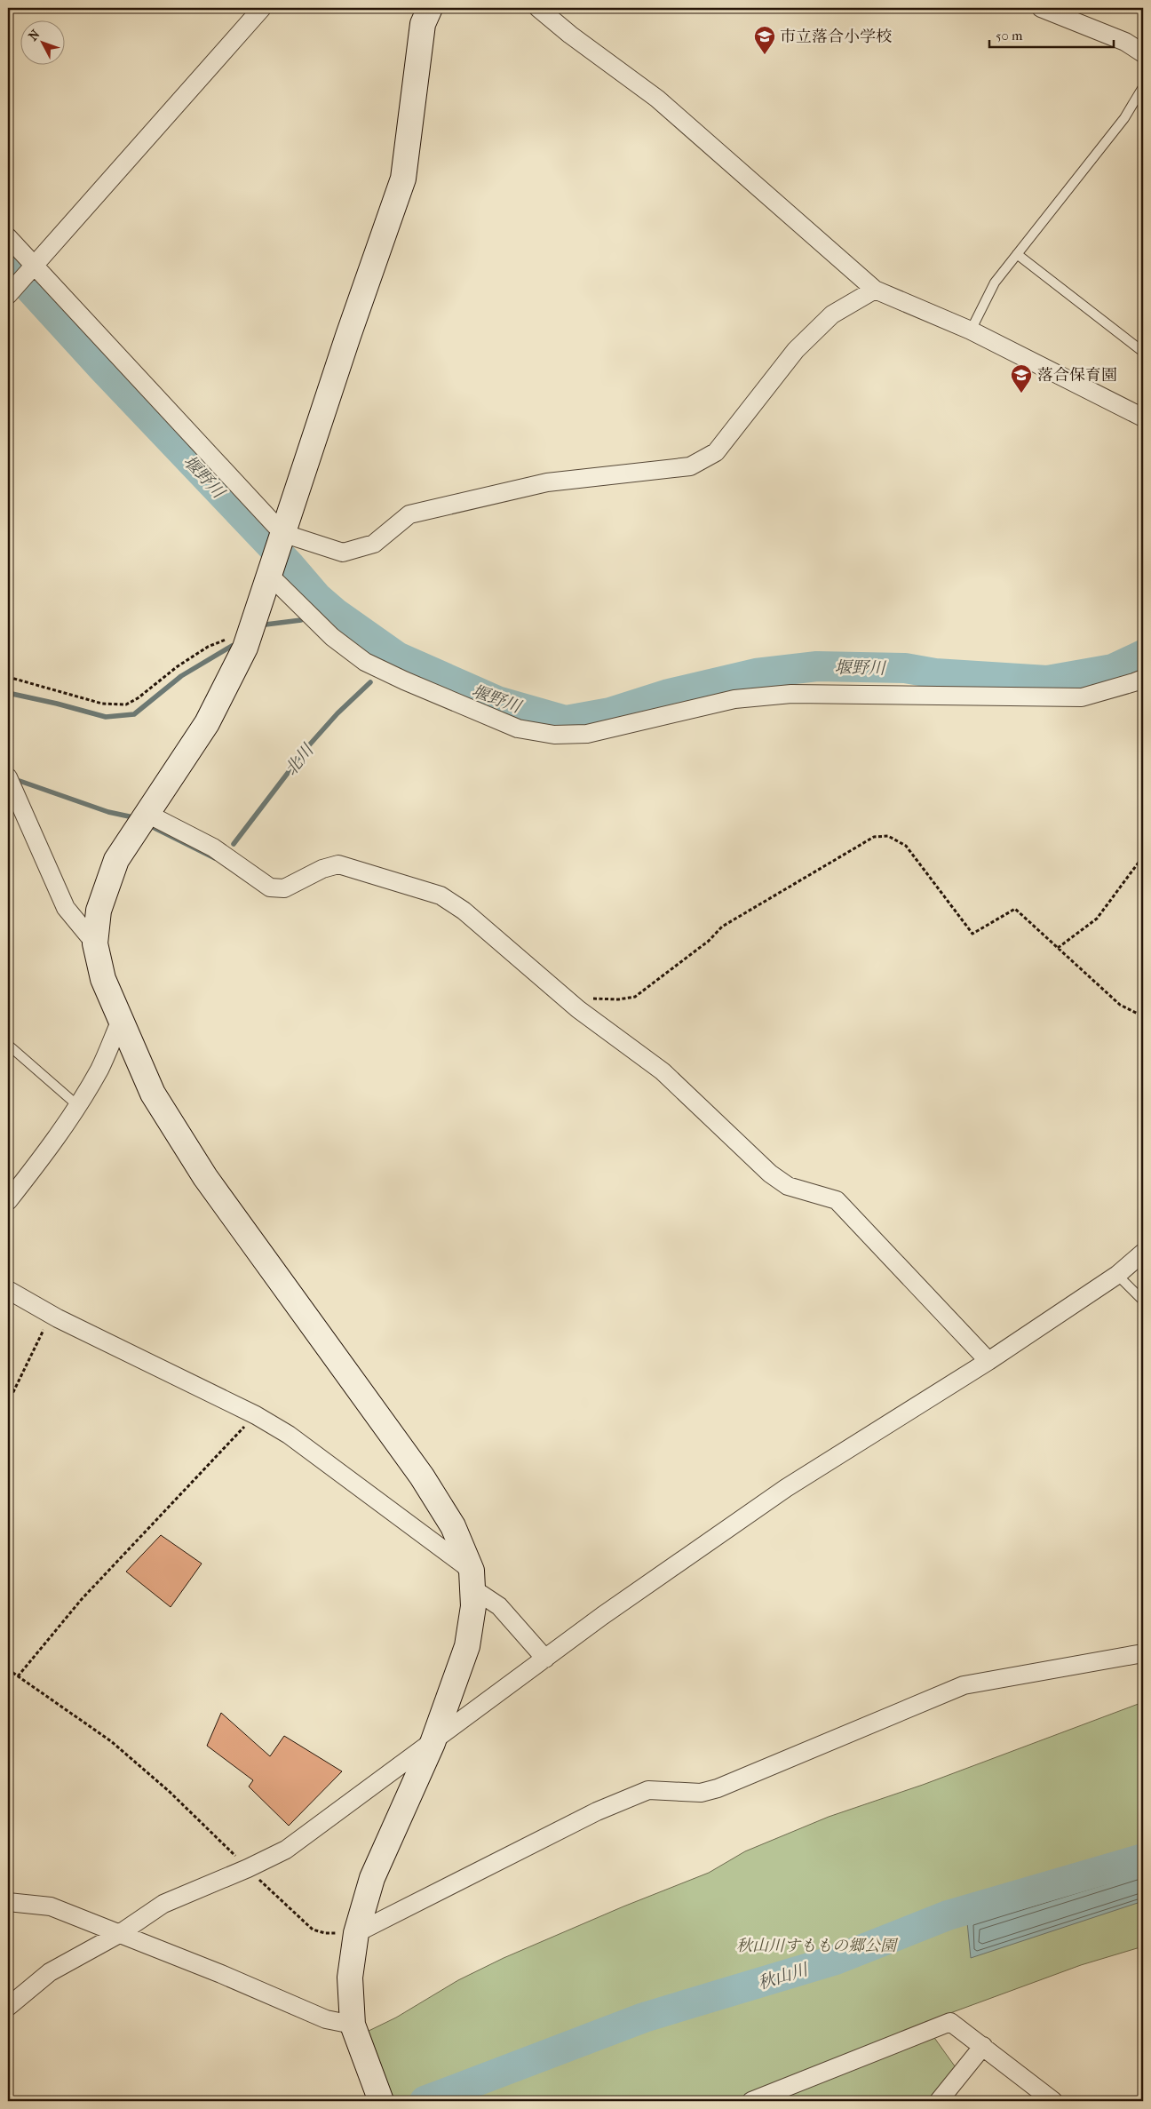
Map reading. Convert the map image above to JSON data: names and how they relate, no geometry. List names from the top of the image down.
{
  "water": ["堰野川", "北川", "秋山川"],
  "parks": ["秋山川すももの郷公園"],
  "places": {
    "school or university": ["市立落合小学校", "落合保育園"]
  },
  "scale_bar": "50 m",
  "north": "top left"
}
